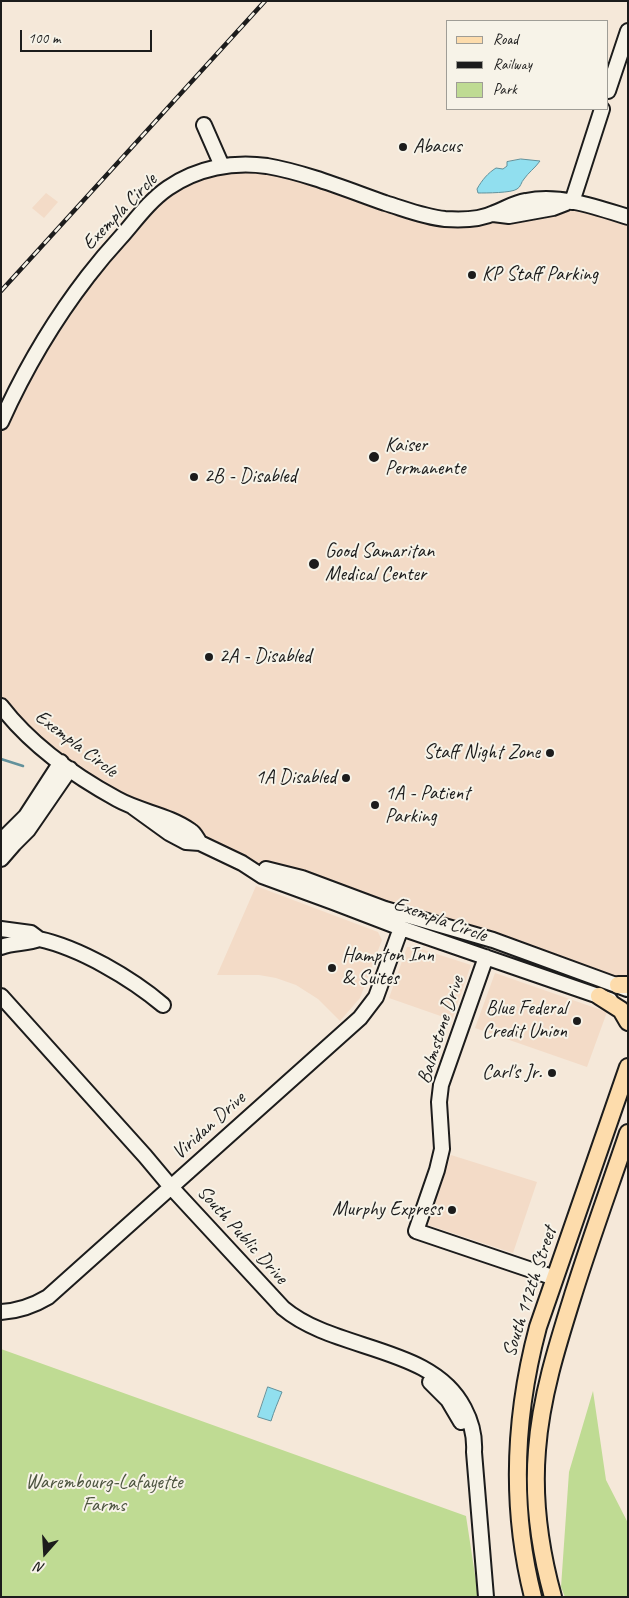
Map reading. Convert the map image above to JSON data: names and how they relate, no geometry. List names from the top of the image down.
{
  "streets": {
    "main road": ["South 112th Street"],
    "street": [
      "Exempla Circle",
      "Balmstone Drive",
      "Viridan Drive",
      "South Public Drive"
    ]
  },
  "crossings": [
    ["Exempla Circle", "Balmstone Drive"],
    ["Exempla Circle", "Viridan Drive"],
    ["Balmstone Drive", "South 112th Street"],
    ["Viridan Drive", "South Public Drive"]
  ],
  "parks": ["Warembourg-Lafayette Farms"],
  "places": [
    "Abacus",
    "KP Staff Parking",
    "Kaiser Permanente",
    "2B - Disabled",
    "Good Samaritan Medical Center",
    "2A - Disabled",
    "Staff Night Zone",
    "1A Disabled",
    "1A - Patient Parking",
    "Hampton Inn & Suites",
    "Blue Federal Credit Union",
    "Carl's Jr.",
    "Murphy Express"
  ],
  "legend": ["Road", "Railway", "Park"],
  "scale_bar": "100 m",
  "north": "bottom"
}
